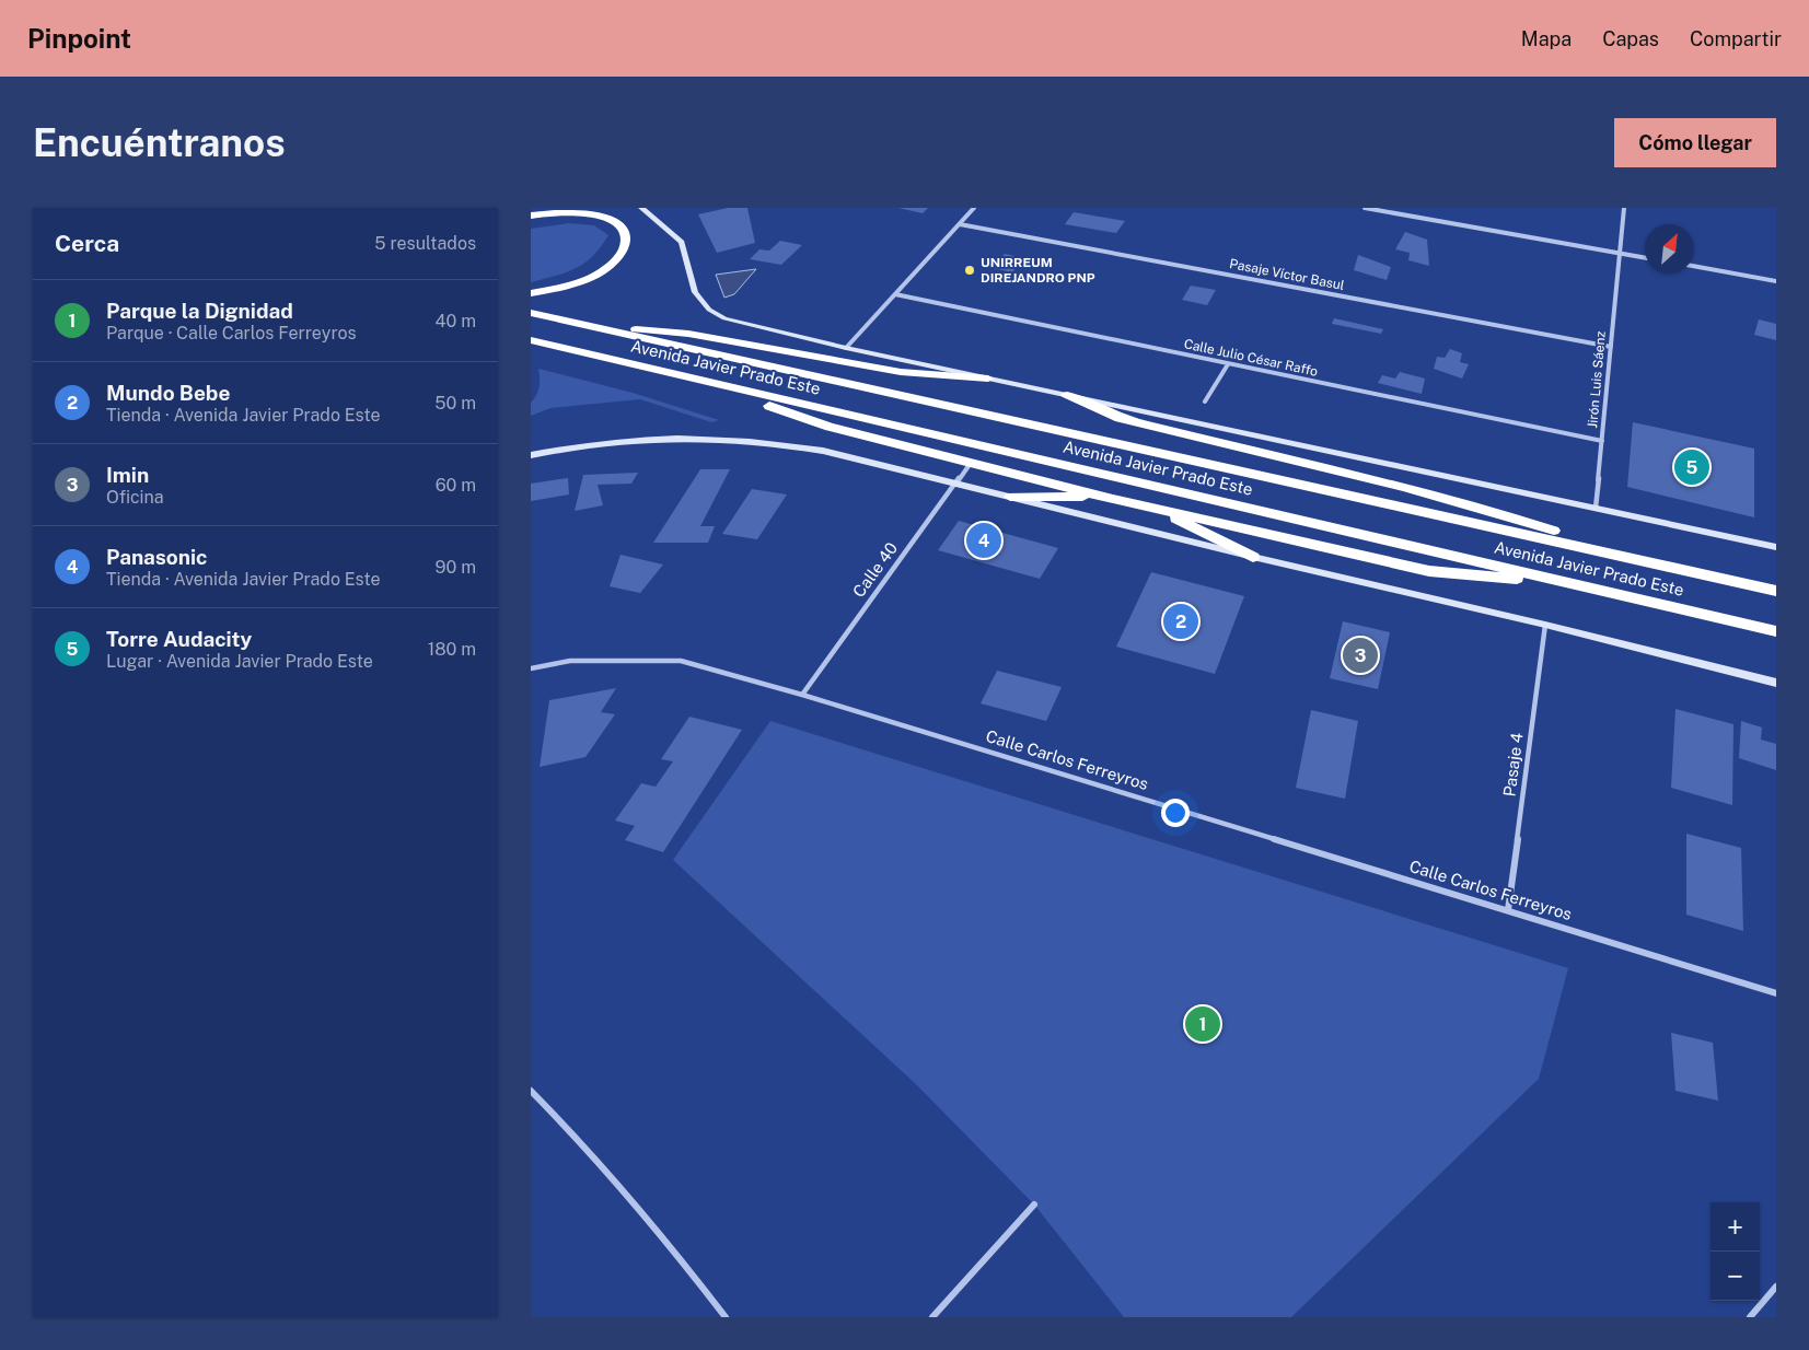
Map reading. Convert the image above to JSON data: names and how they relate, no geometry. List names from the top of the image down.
{
  "streets": {
    "highway": ["Avenida Javier Prado Este"],
    "street": [
      "Pasaje Víctor Basul",
      "Calle Julio César Raffo",
      "Jirón Luis Sáenz",
      "Calle 40",
      "Calle Carlos Ferreyros",
      "Pasaje 4"
    ]
  },
  "crossings": [
    ["Pasaje Víctor Basul", "Jirón Luis Sáenz"],
    ["Calle Julio César Raffo", "Jirón Luis Sáenz"],
    ["Calle 40", "Calle Carlos Ferreyros"],
    ["Calle Carlos Ferreyros", "Pasaje 4"]
  ],
  "places": ["UNIRREUM DIREJANDRO PNP"],
  "north": "top right",
  "page": {
    "header": "Pinpoint",
    "nav": ["Mapa", "Capas", "Compartir"],
    "buttons": "Cómo llegar",
    "title": "Encuéntranos",
    "heading": ["Cerca", "5 resultados"],
    "list": [
      {
        "mark": "1",
        "name": "Parque la Dignidad",
        "note": "Parque · Calle Carlos Ferreyros",
        "value": "40 m"
      },
      {
        "mark": "2",
        "name": "Mundo Bebe",
        "note": "Tienda · Avenida Javier Prado Este",
        "value": "50 m"
      },
      {
        "mark": "3",
        "name": "Imin",
        "note": "Oficina",
        "value": "60 m"
      },
      {
        "mark": "4",
        "name": "Panasonic",
        "note": "Tienda · Avenida Javier Prado Este",
        "value": "90 m"
      },
      {
        "mark": "5",
        "name": "Torre Audacity",
        "note": "Lugar · Avenida Javier Prado Este",
        "value": "180 m"
      }
    ],
    "pins": [
      "5",
      "4",
      "2",
      "3",
      "1"
    ],
    "map_buttons": ["+", "−"]
  }
}
